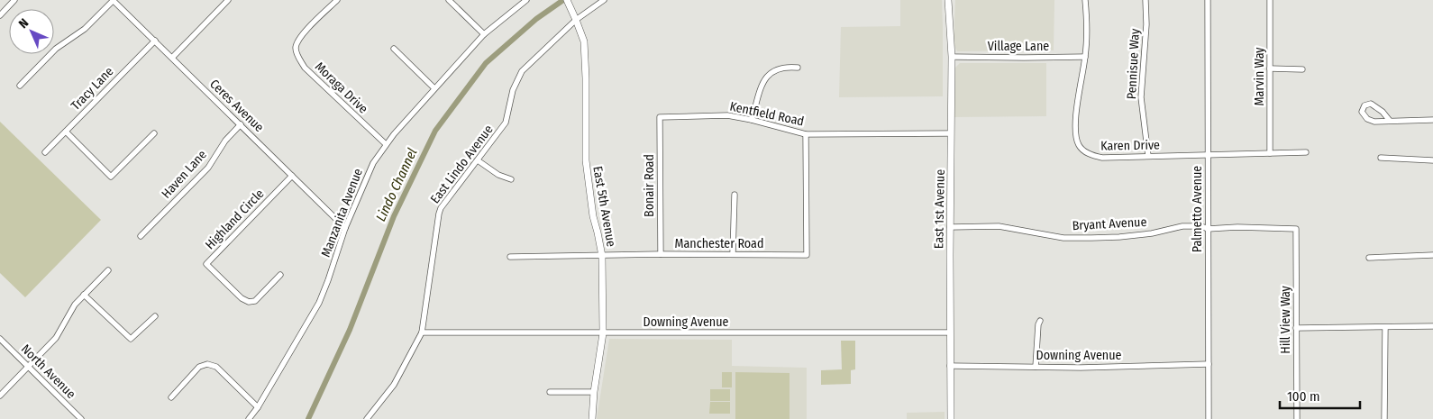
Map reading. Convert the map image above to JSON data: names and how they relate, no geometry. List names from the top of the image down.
{
  "streets": {
    "street": [
      "Village Lane",
      "Pennisue Way",
      "Marvin Way",
      "Moraga Drive",
      "Tracy Lane",
      "Ceres Avenue",
      "Kentfield Road",
      "Karen Drive",
      "East Lindo Avenue",
      "Haven Lane",
      "Bonair Road",
      "East 5th Avenue",
      "East 1st Avenue",
      "Palmetto Avenue",
      "Manzanita Avenue",
      "Highland Circle",
      "Bryant Avenue",
      "Manchester Road",
      "Hill View Way",
      "Downing Avenue",
      "North Avenue"
    ]
  },
  "crossings": [
    ["Village Lane", "Karen Drive"],
    ["Village Lane", "East 1st Avenue"],
    ["Pennisue Way", "Karen Drive"],
    ["Marvin Way", "Karen Drive"],
    ["Moraga Drive", "Manzanita Avenue"],
    ["Tracy Lane", "Ceres Avenue"],
    ["Ceres Avenue", "Haven Lane"],
    ["Ceres Avenue", "Manzanita Avenue"],
    ["Ceres Avenue", "Highland Circle"],
    ["Kentfield Road", "Bonair Road"],
    ["Kentfield Road", "East 1st Avenue"],
    ["Kentfield Road", "Manchester Road"],
    ["Karen Drive", "Palmetto Avenue"],
    ["East Lindo Avenue", "East 5th Avenue"],
    ["East Lindo Avenue", "Downing Avenue"],
    ["Bonair Road", "Manchester Road"],
    ["East 5th Avenue", "Manchester Road"],
    ["East 5th Avenue", "Downing Avenue"],
    ["East 1st Avenue", "Bryant Avenue"],
    ["East 1st Avenue", "Downing Avenue"],
    ["Palmetto Avenue", "Bryant Avenue"],
    ["Palmetto Avenue", "Downing Avenue"],
    ["Bryant Avenue", "Hill View Way"]
  ],
  "water": ["Lindo Channel"],
  "scale_bar": "100 m",
  "north": "top left"
}
